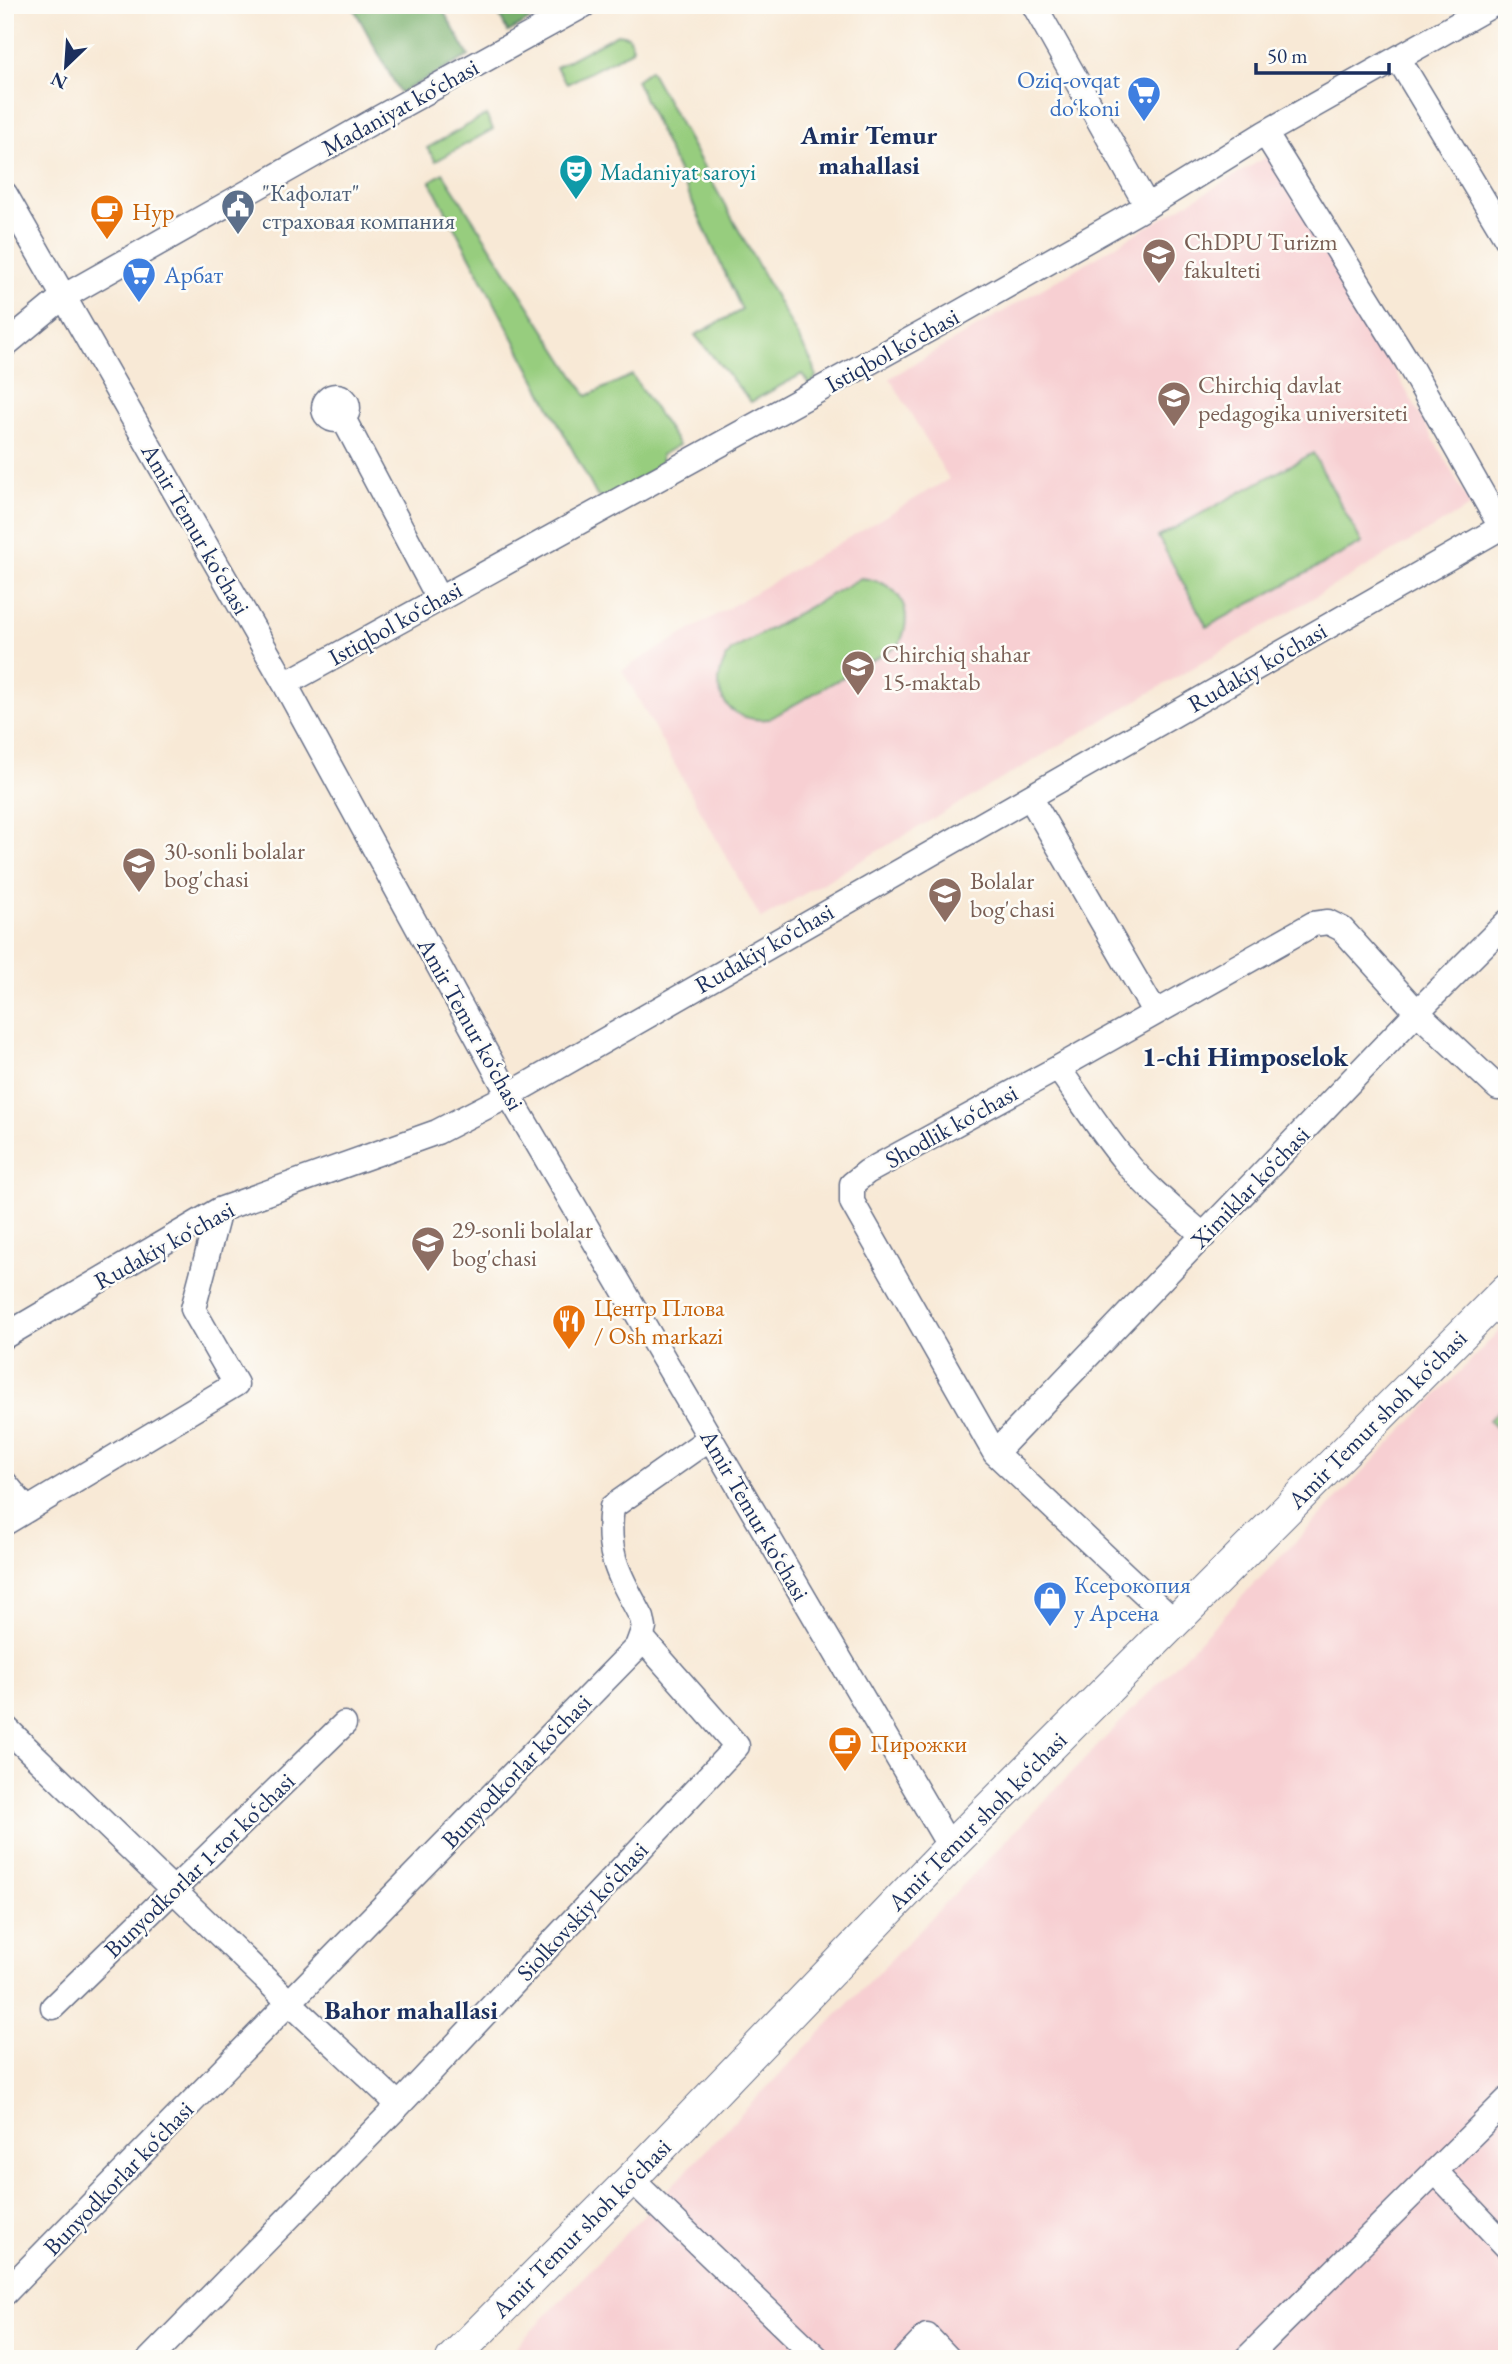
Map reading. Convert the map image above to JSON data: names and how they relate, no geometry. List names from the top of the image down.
{
  "streets": {
    "main road": ["Amir Temur shoh ko‘chasi"],
    "street": [
      "Madaniyat ko‘chasi",
      "Istiqbol ko‘chasi",
      "Amir Temur ko‘chasi",
      "Rudakiy ko‘chasi",
      "Shodlik ko‘chasi",
      "Ximiklar ko‘chasi",
      "Bunyodkorlar ko‘chasi",
      "Bunyodkorlar 1-tor ko‘chasi",
      "Siolkovskiy ko‘chasi"
    ]
  },
  "crossings": [
    ["Madaniyat ko‘chasi", "Amir Temur ko‘chasi"],
    ["Istiqbol ko‘chasi", "Amir Temur ko‘chasi"],
    ["Amir Temur ko‘chasi", "Rudakiy ko‘chasi"],
    ["Amir Temur ko‘chasi", "Amir Temur shoh ko‘chasi"],
    ["Shodlik ko‘chasi", "Ximiklar ko‘chasi"],
    ["Shodlik ko‘chasi", "Amir Temur shoh ko‘chasi"],
    ["Bunyodkorlar ko‘chasi", "Siolkovskiy ko‘chasi"]
  ],
  "districts": ["Amir Temur mahallasi", "1-chi Himposelok", "Bahor mahallasi"],
  "places": {
    "supermarket": ["Oziq-ovqat do‘koni", "Арбат"],
    "theatre": ["Madaniyat saroyi"],
    "public building": ["\"Кафолат\" страховая компания"],
    "cafe": ["Нур", "Пирожки"],
    "school or university": [
      "ChDPU Turizm fakulteti",
      "Chirchiq davlat pedagogika universiteti",
      "Chirchiq shahar 15-maktab",
      "30-sonli bolalar bog'chasi",
      "Bolalar bog'chasi",
      "29-sonli bolalar bog'chasi"
    ],
    "restaurant": ["Центр Плова / Osh markazi"],
    "shop": ["Ксерокопия у Арсена"]
  },
  "scale_bar": "50 m",
  "north": "bottom left"
}
